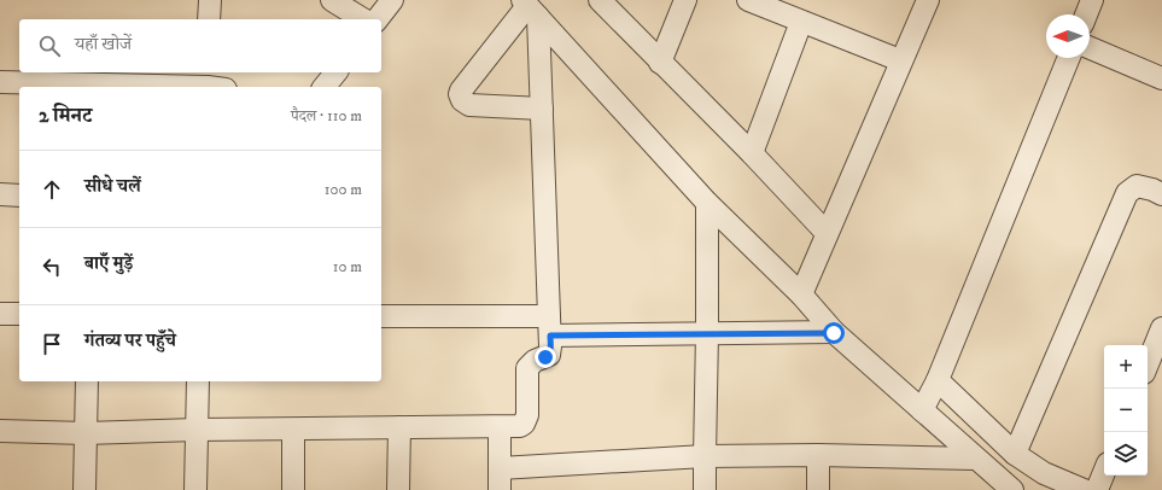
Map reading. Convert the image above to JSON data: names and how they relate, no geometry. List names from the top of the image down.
{
  "north": "left",
  "page": {
    "search": "यहाँ खोजें",
    "heading": ["2 मिनट", "पैदल · 110 m"],
    "list": [
      ["सीधे चलें", "100 m"],
      ["बाएँ मुड़ें", "10 m"],
      "गंतव्य पर पहुँचे"
    ],
    "map_buttons": ["+", "−"]
  }
}
